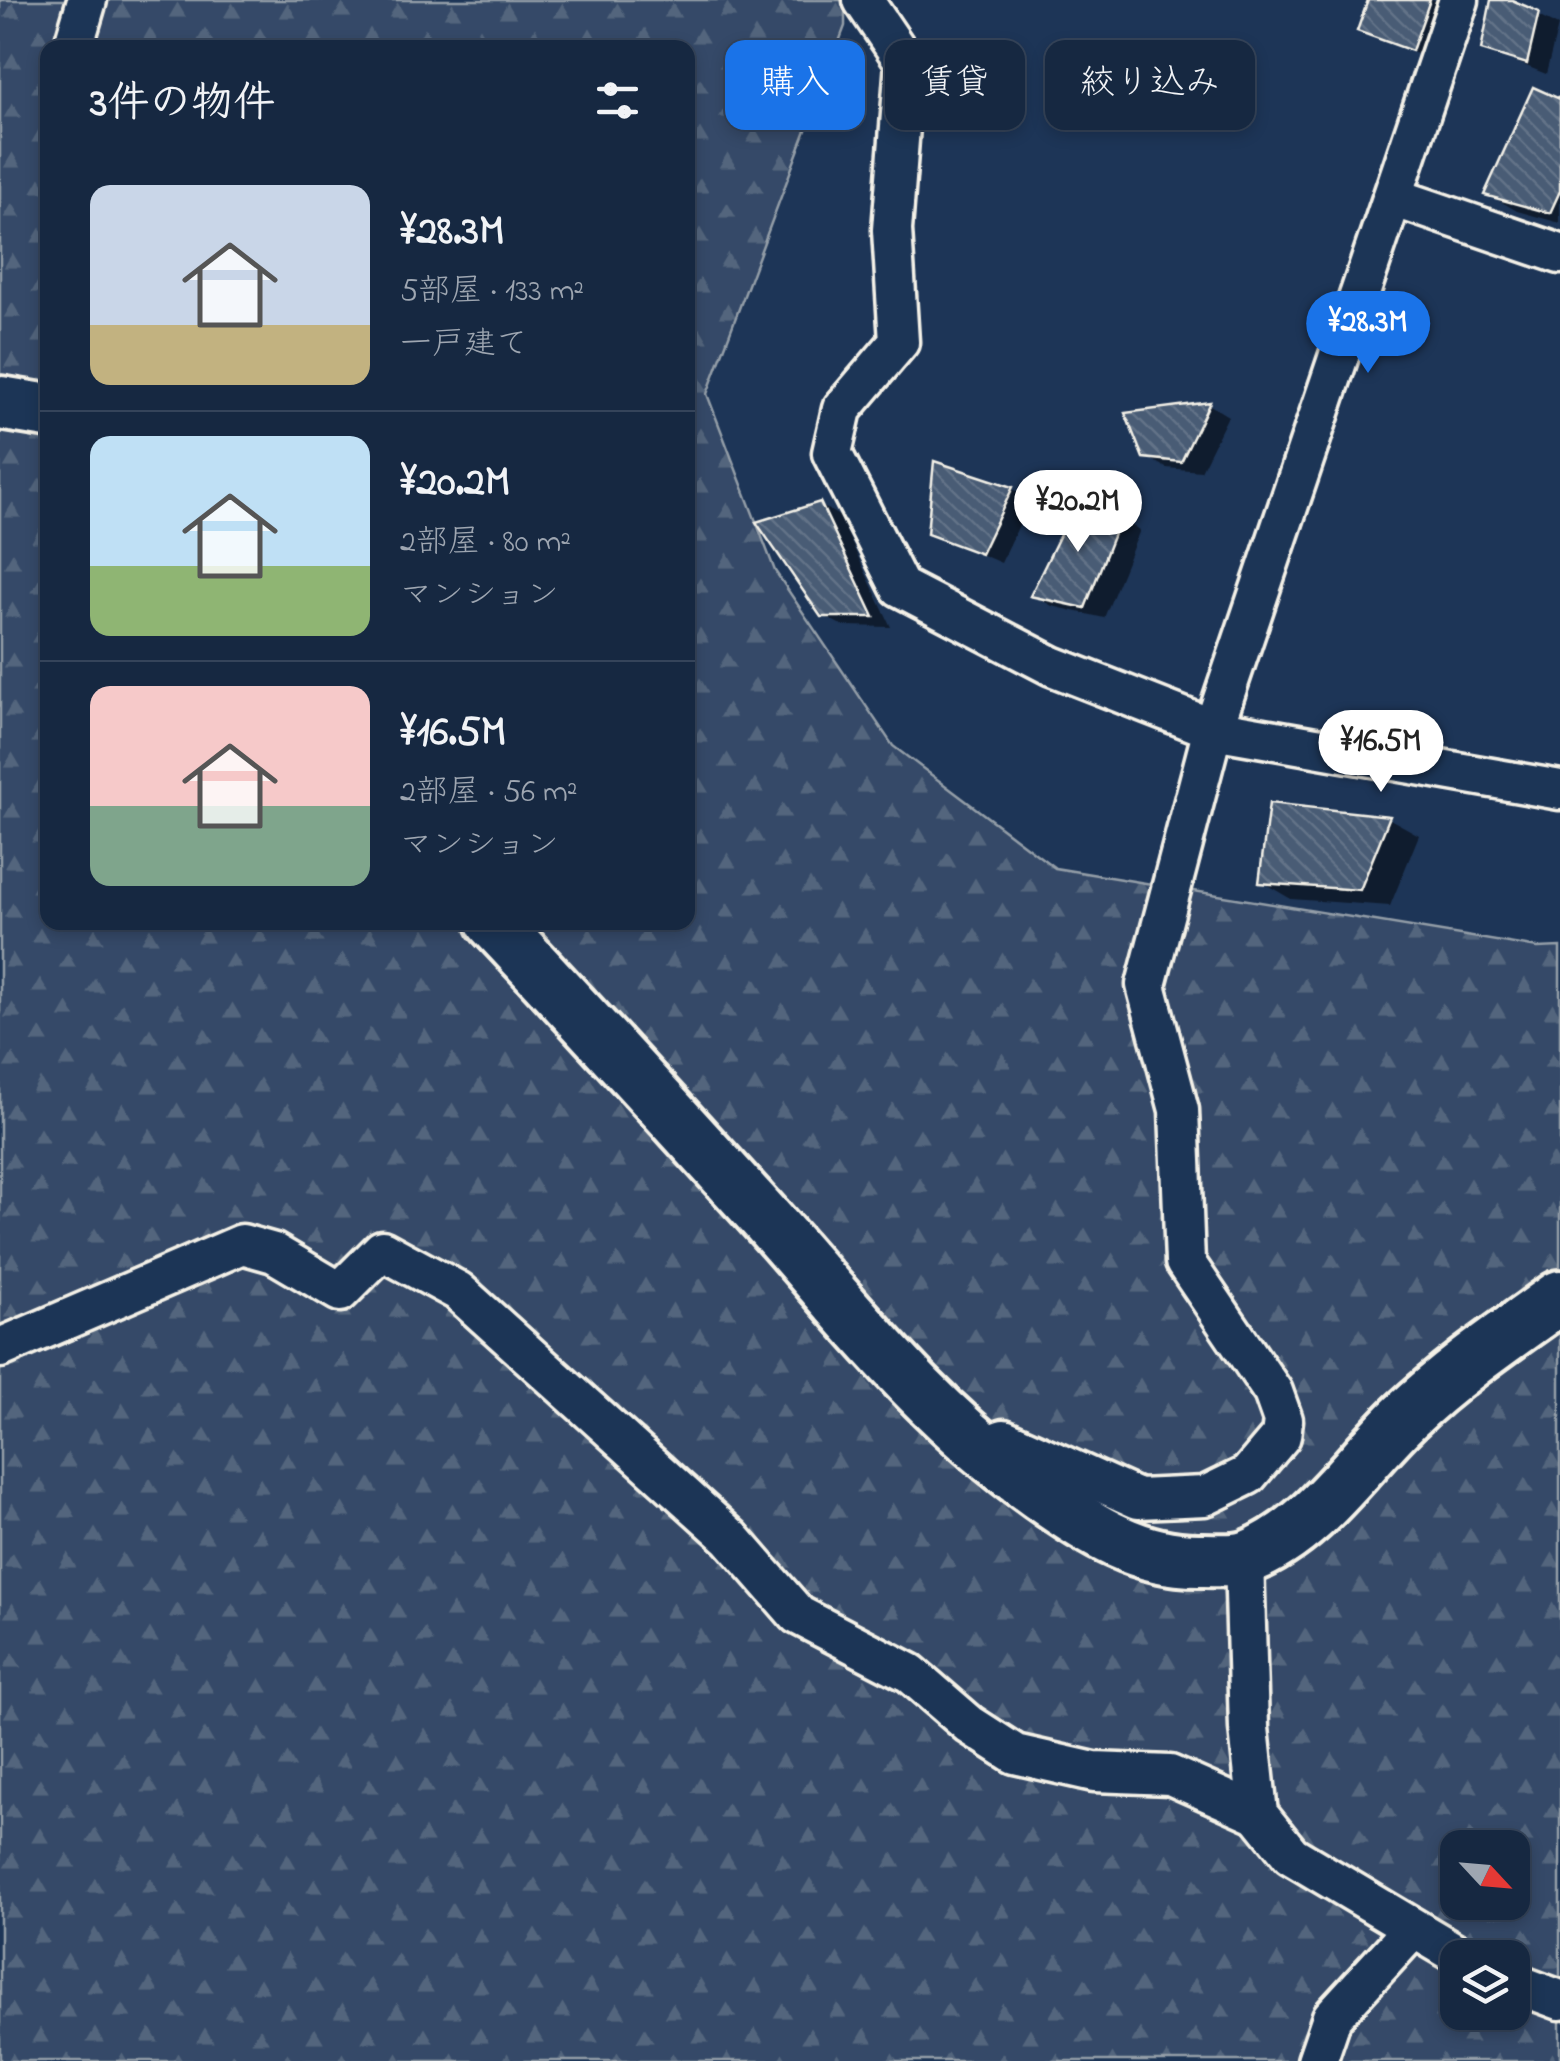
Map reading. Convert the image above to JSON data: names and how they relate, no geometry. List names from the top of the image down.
{
  "north": "bottom right",
  "page": {
    "chip": ["購入", "賃貸", "絞り込み"],
    "heading": "3件の物件",
    "list": [
      {
        "name": "¥28.3M",
        "note": "5部屋 · 133 m² · 一戸建て"
      },
      {
        "name": "¥20.2M",
        "note": "2部屋 · 80 m² · マンション"
      },
      {
        "name": "¥16.5M",
        "note": "2部屋 · 56 m² · マンション"
      }
    ],
    "price": ["¥28.3M", "¥20.2M", "¥16.5M"]
  }
}
